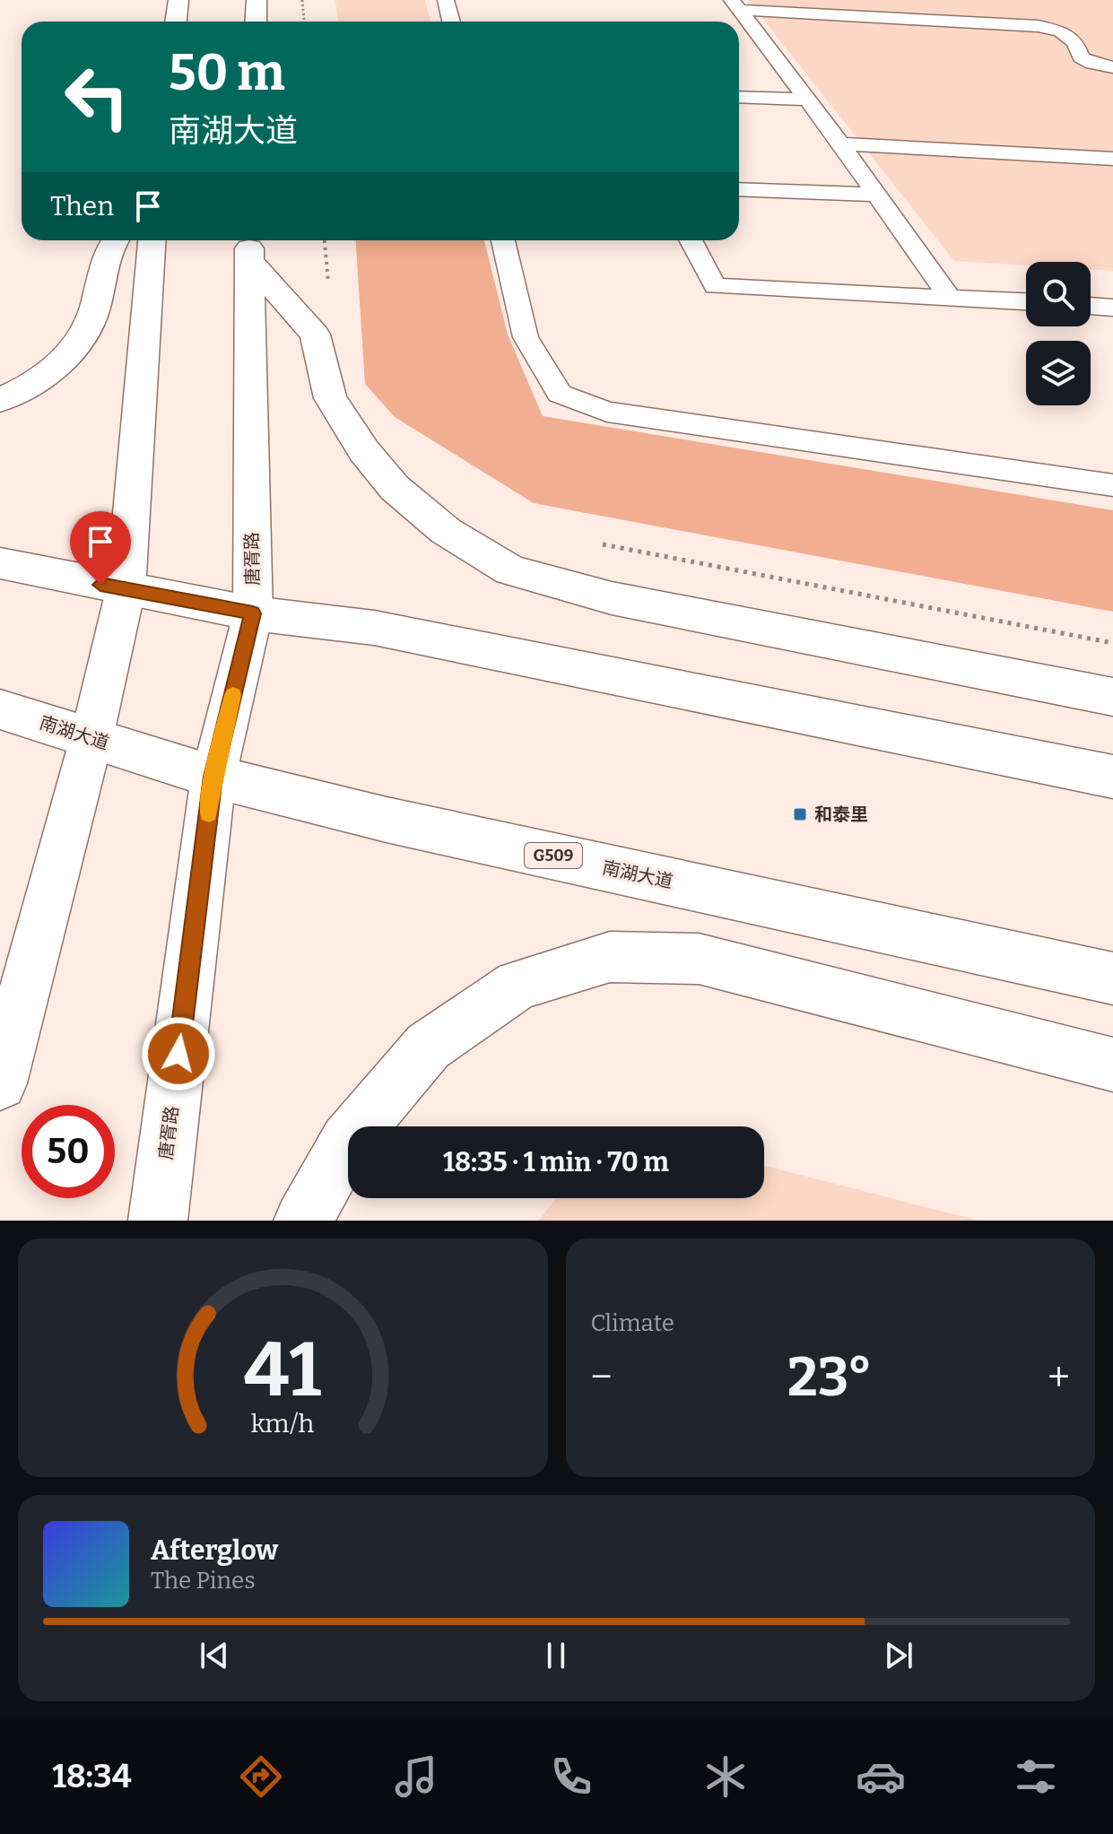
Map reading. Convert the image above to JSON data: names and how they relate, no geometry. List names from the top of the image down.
{
  "streets": {
    "main road": ["唐胥路", "南湖大道", "G509"]
  },
  "crossings": [
    ["唐胥路", "南湖大道"]
  ],
  "places": {
    "transit": ["和泰里"]
  },
  "page": {
    "turn": ["50 m", "南湖大道"],
    "then": "Then",
    "limit": "50",
    "trip": "18:35 · 1 min · 70 m",
    "tile": "Climate",
    "heat": ["−", "23°", "+"],
    "song": ["Afterglow", "The Pines"],
    "tabs": "18:34",
    "gauge": ["41", "km/h"]
  }
}
